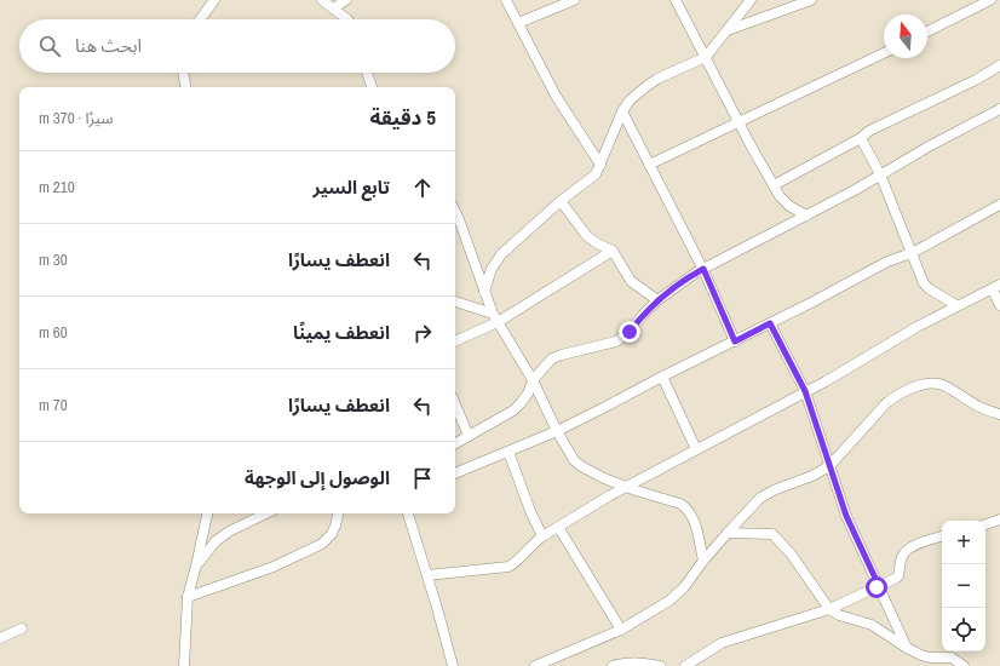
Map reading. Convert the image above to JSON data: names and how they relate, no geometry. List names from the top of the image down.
{
  "north": "top",
  "page": {
    "search": "ابحث هنا",
    "heading": ["5 دقيقة", "سيرًا · 370 m"],
    "list": [
      ["تابع السير", "210 m"],
      ["انعطف يسارًا", "30 m"],
      ["انعطف يمينًا", "60 m"],
      ["انعطف يسارًا", "70 m"],
      "الوصول إلى الوجهة"
    ],
    "map_buttons": ["+", "−"]
  }
}
